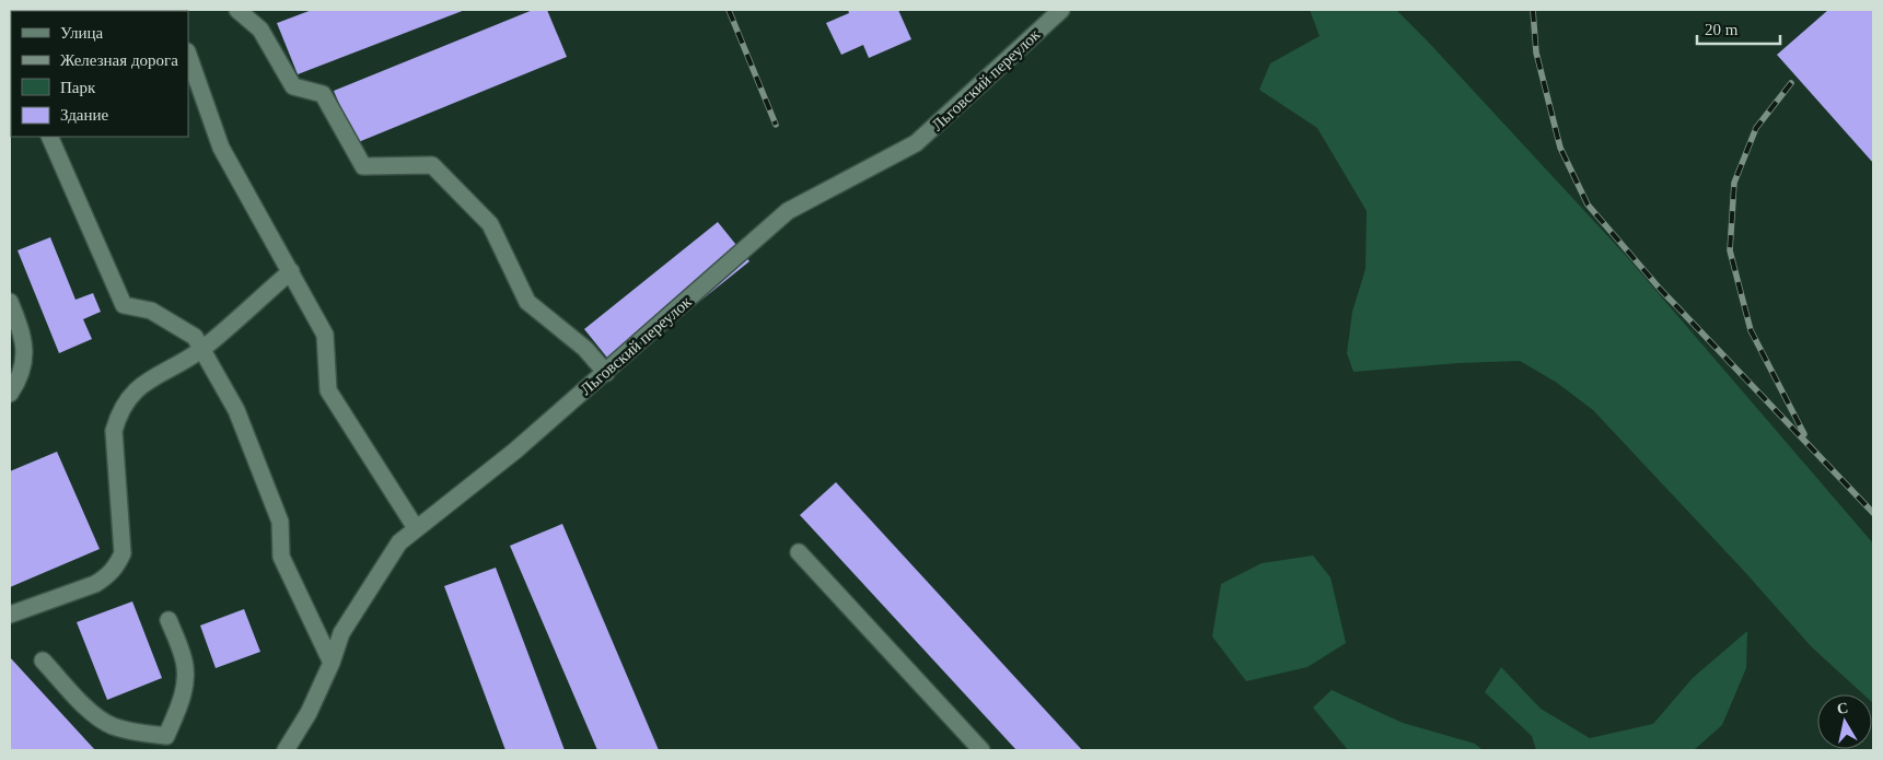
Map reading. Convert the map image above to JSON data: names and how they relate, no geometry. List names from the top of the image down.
{
  "streets": {
    "street": ["Льговский переулок"]
  },
  "legend": [
    "Улица",
    "Железная дорога",
    "Парк",
    "Здание"
  ],
  "scale_bar": "20 m",
  "north": "top"
}
